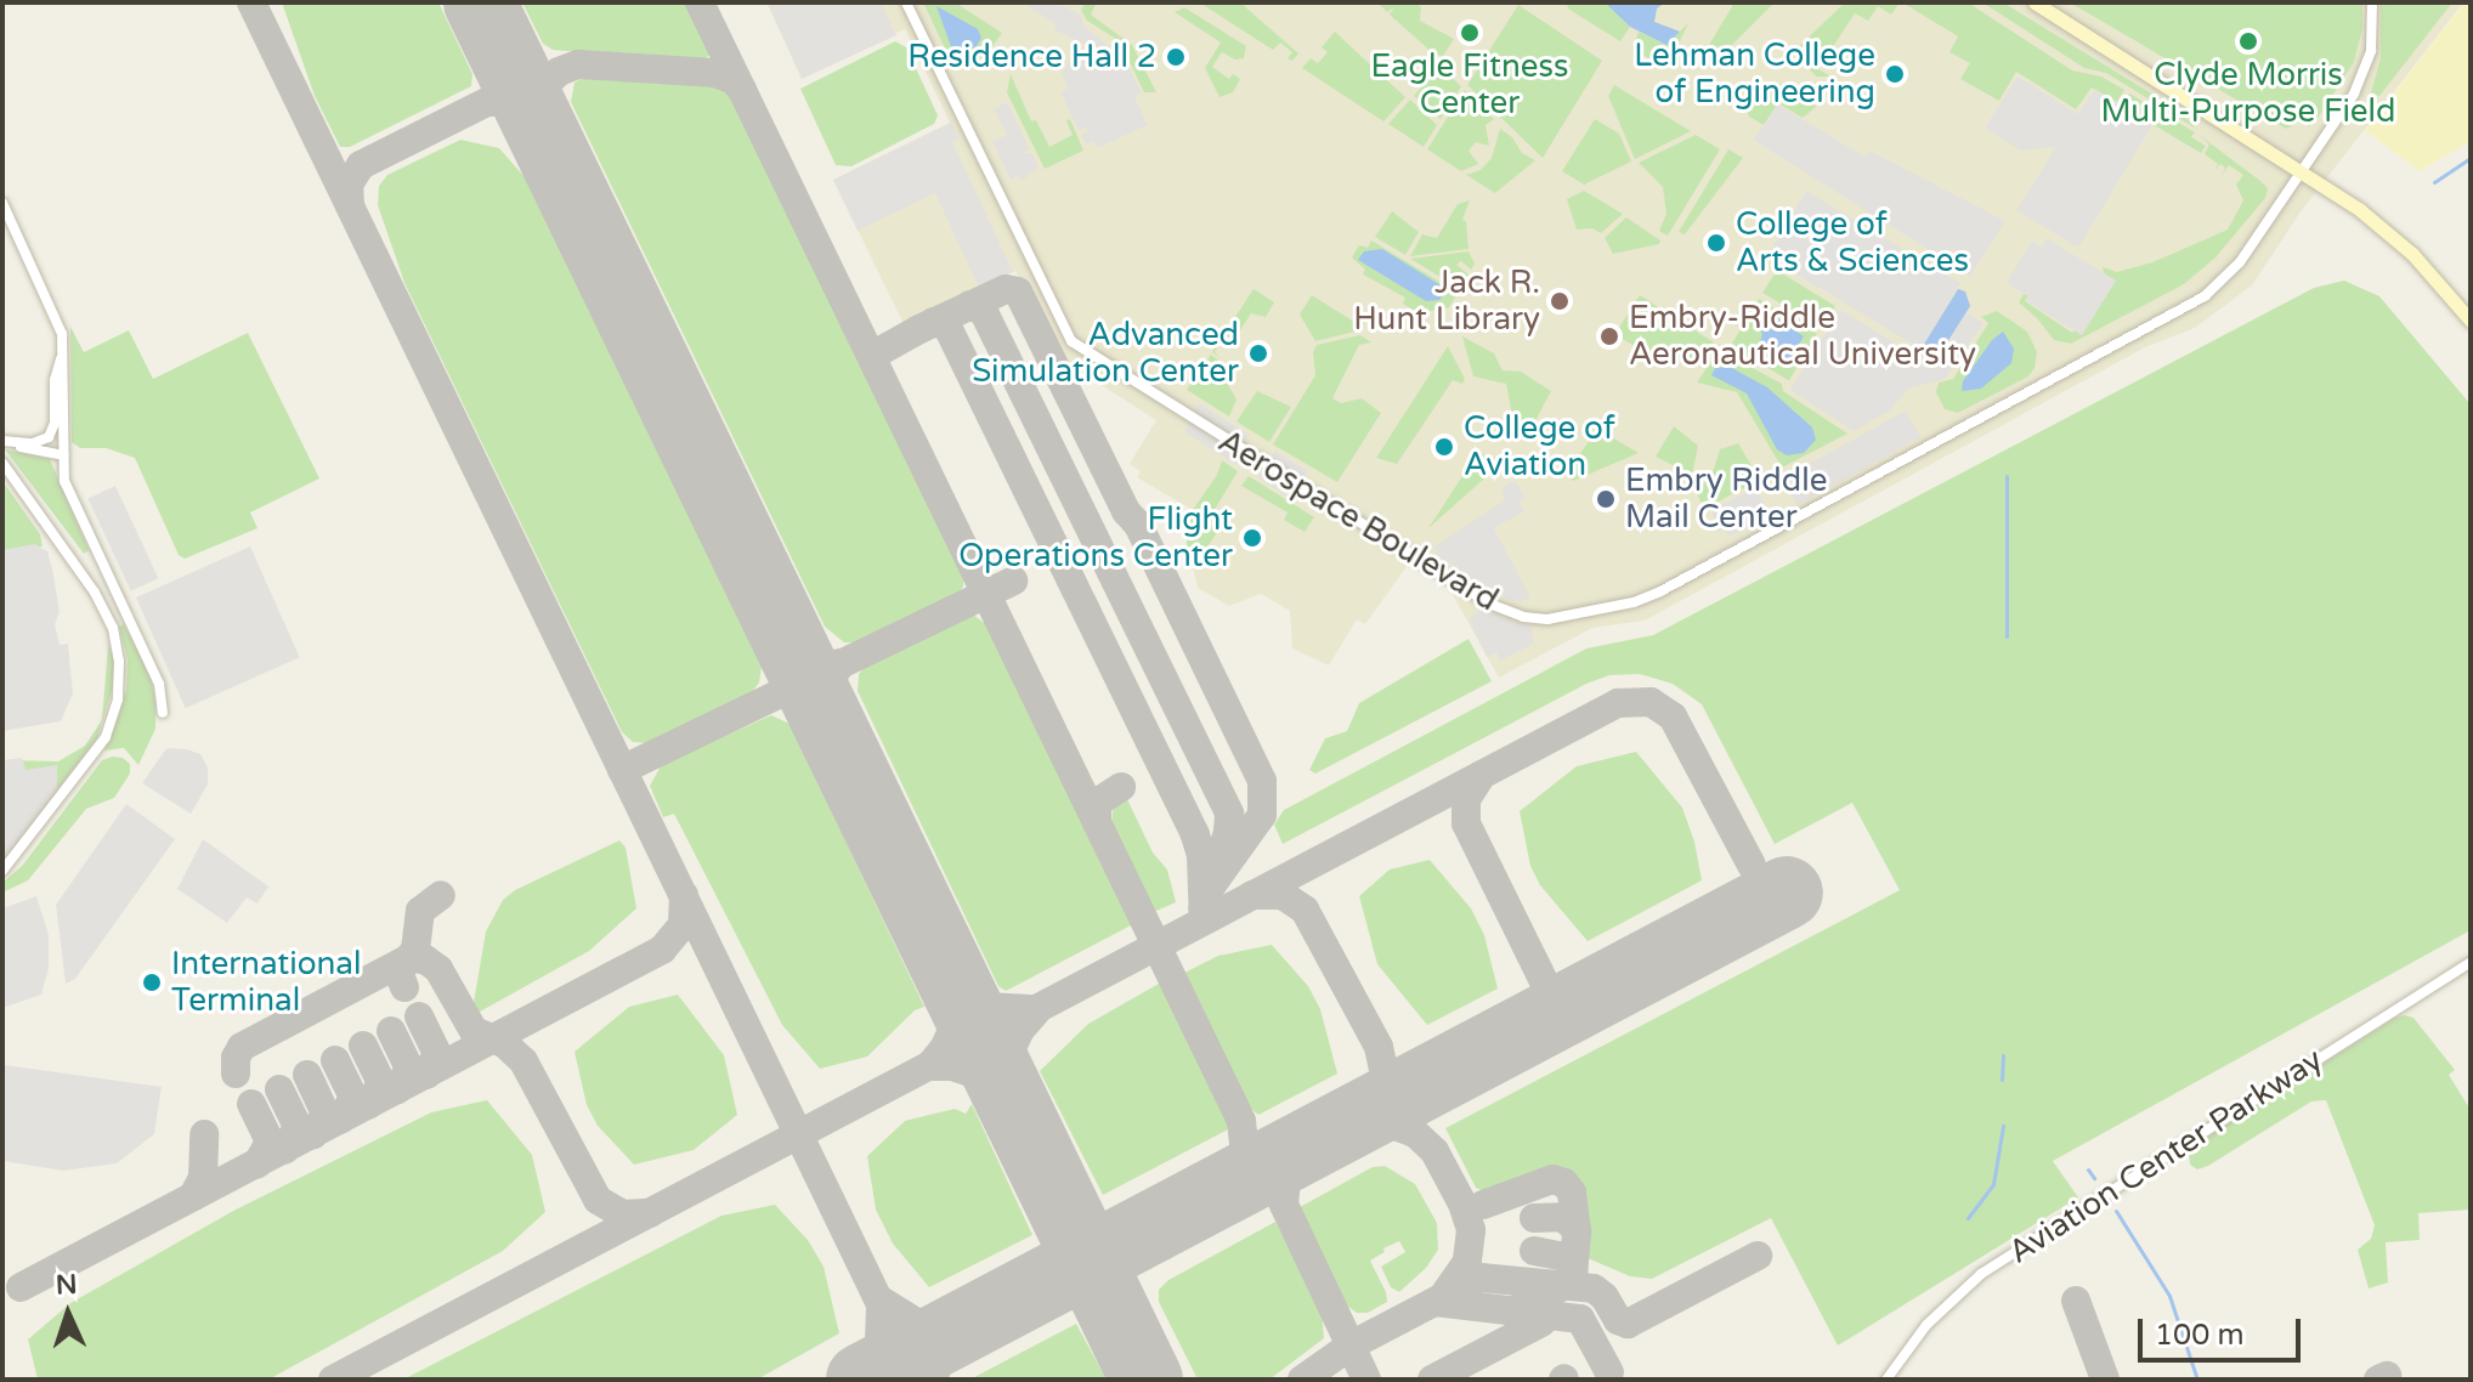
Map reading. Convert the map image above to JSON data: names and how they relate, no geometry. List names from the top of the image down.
{
  "streets": {
    "street": ["Aerospace Boulevard", "Aviation Center Parkway"]
  },
  "places": [
    "Eagle Fitness Center",
    "Clyde Morris Multi-Purpose Field",
    "Residence Hall 2",
    "Lehman College of Engineering",
    "College of Arts & Sciences",
    "Jack R. Hunt Library",
    "Embry-Riddle Aeronautical University",
    "Advanced Simulation Center",
    "College of Aviation",
    "Embry Riddle Mail Center",
    "Flight Operations Center",
    "International Terminal"
  ],
  "scale_bar": "100 m",
  "north": "top"
}
